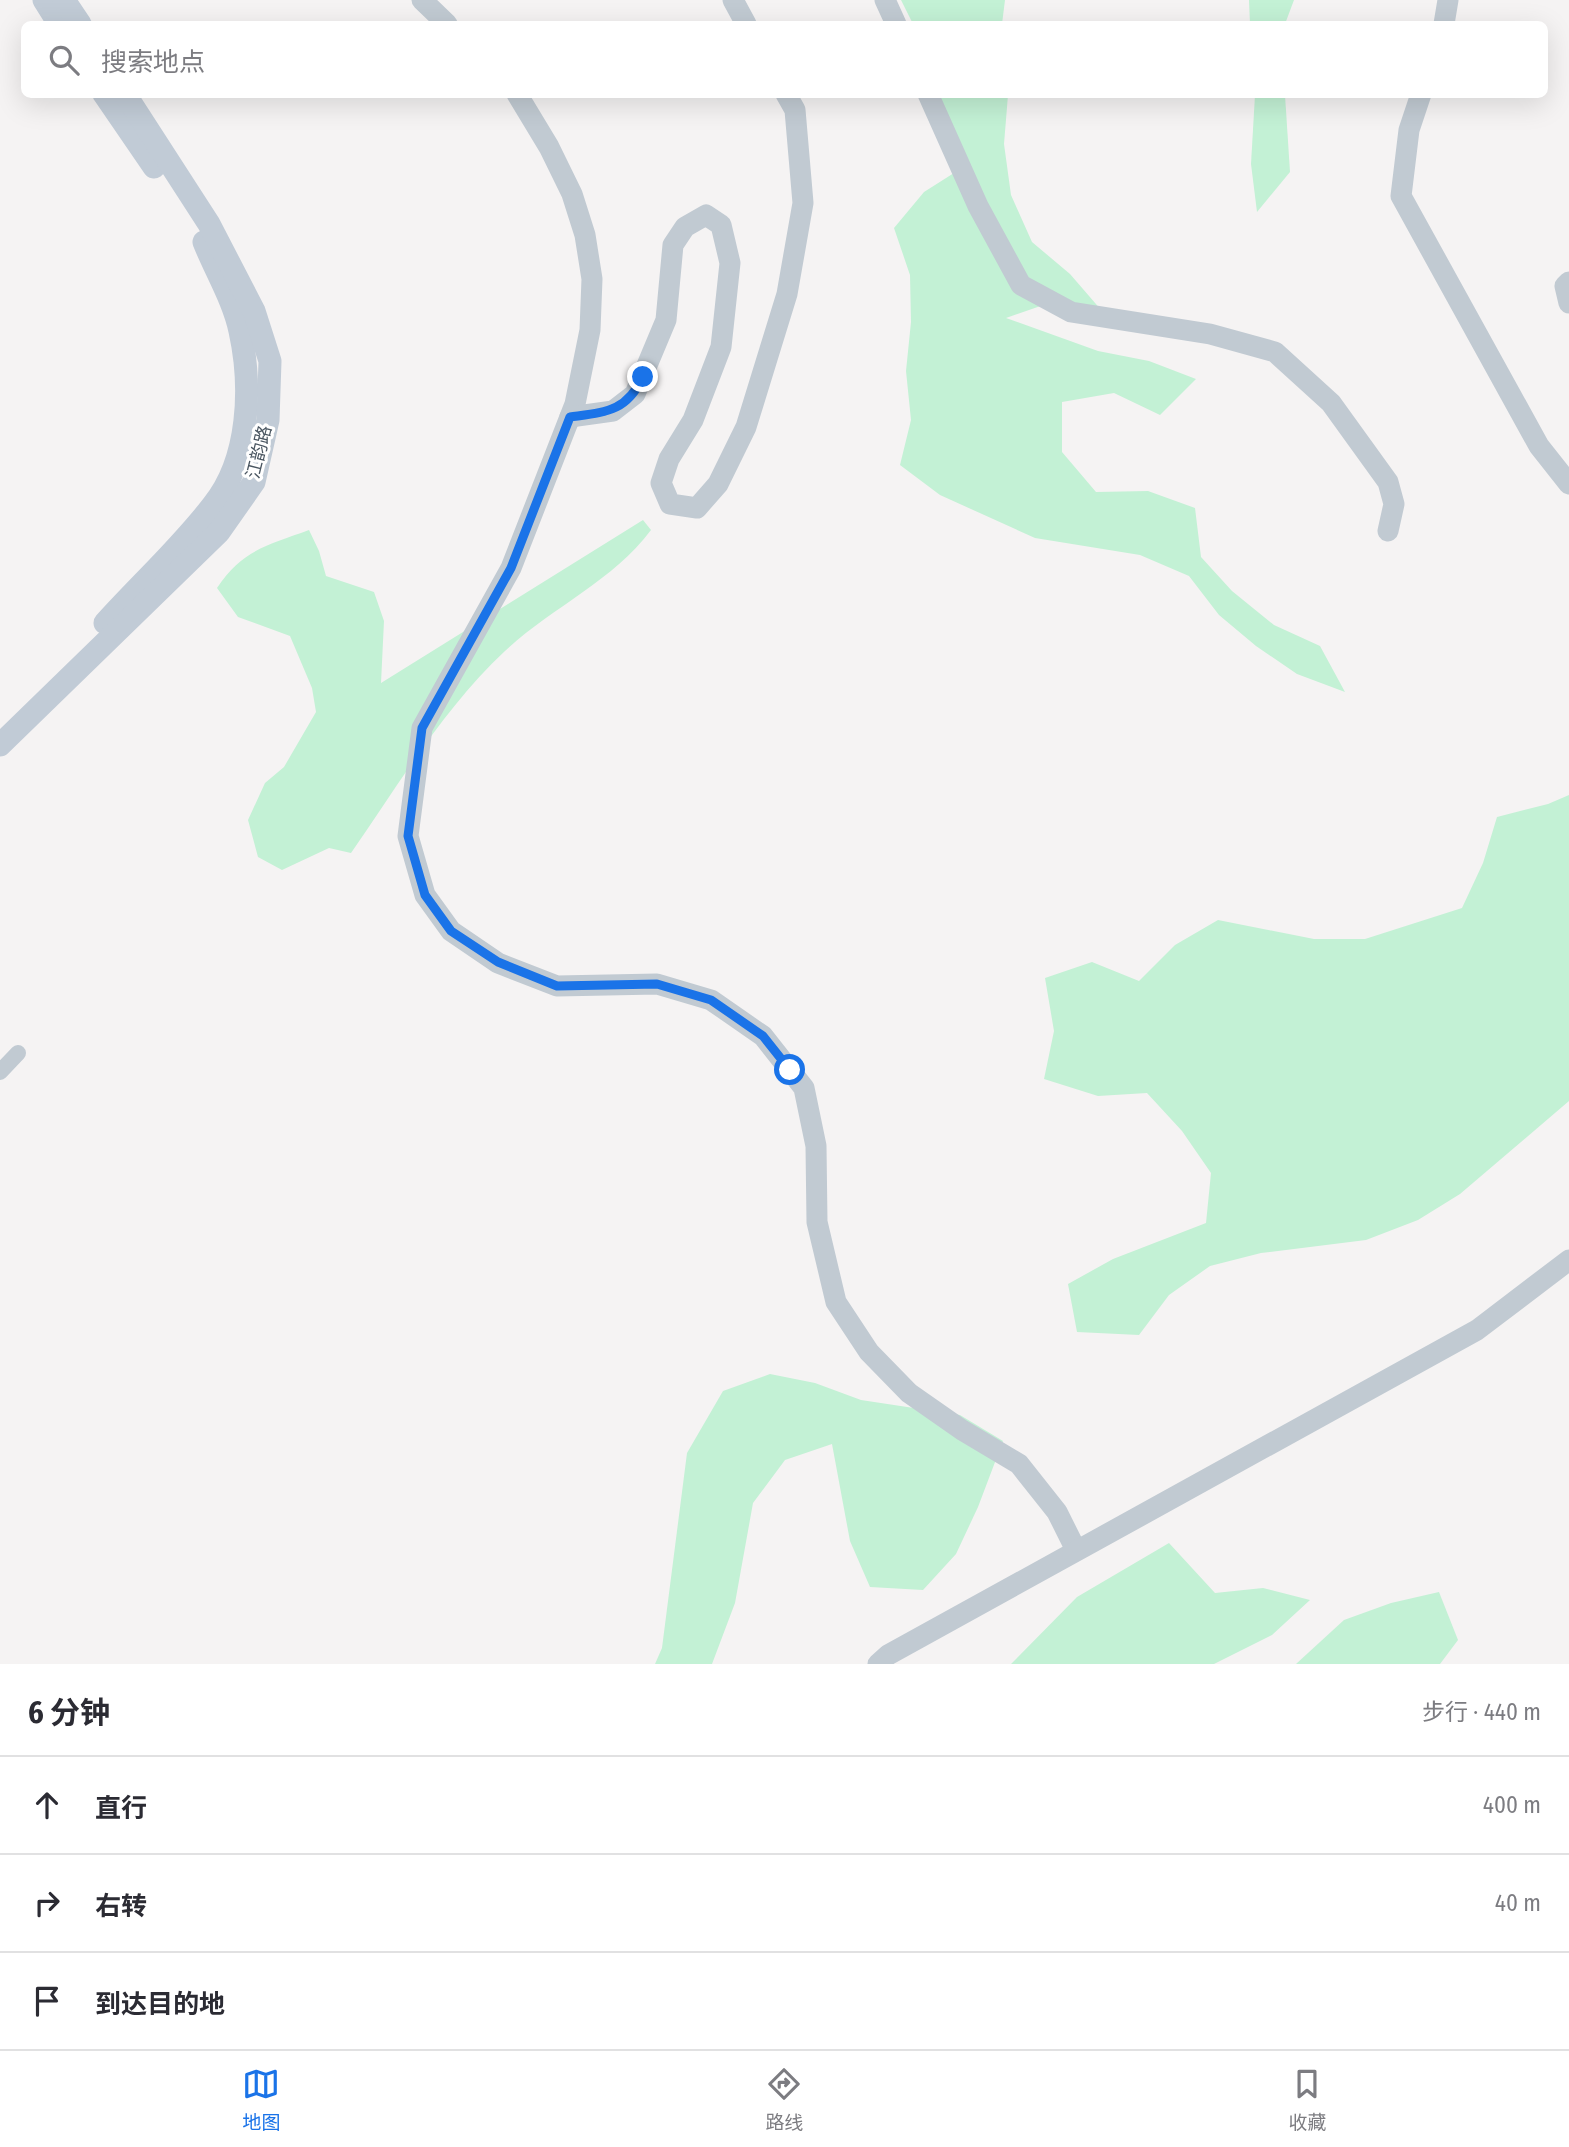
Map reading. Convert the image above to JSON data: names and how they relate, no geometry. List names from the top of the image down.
{
  "streets": {
    "main road": ["江韵路"]
  },
  "page": {
    "search": "搜索地点",
    "heading": ["6 分钟", "步行 · 440 m"],
    "list": [
      ["直行", "400 m"],
      ["右转", "40 m"],
      "到达目的地"
    ],
    "nav": ["地图", "路线", "收藏"]
  }
}
